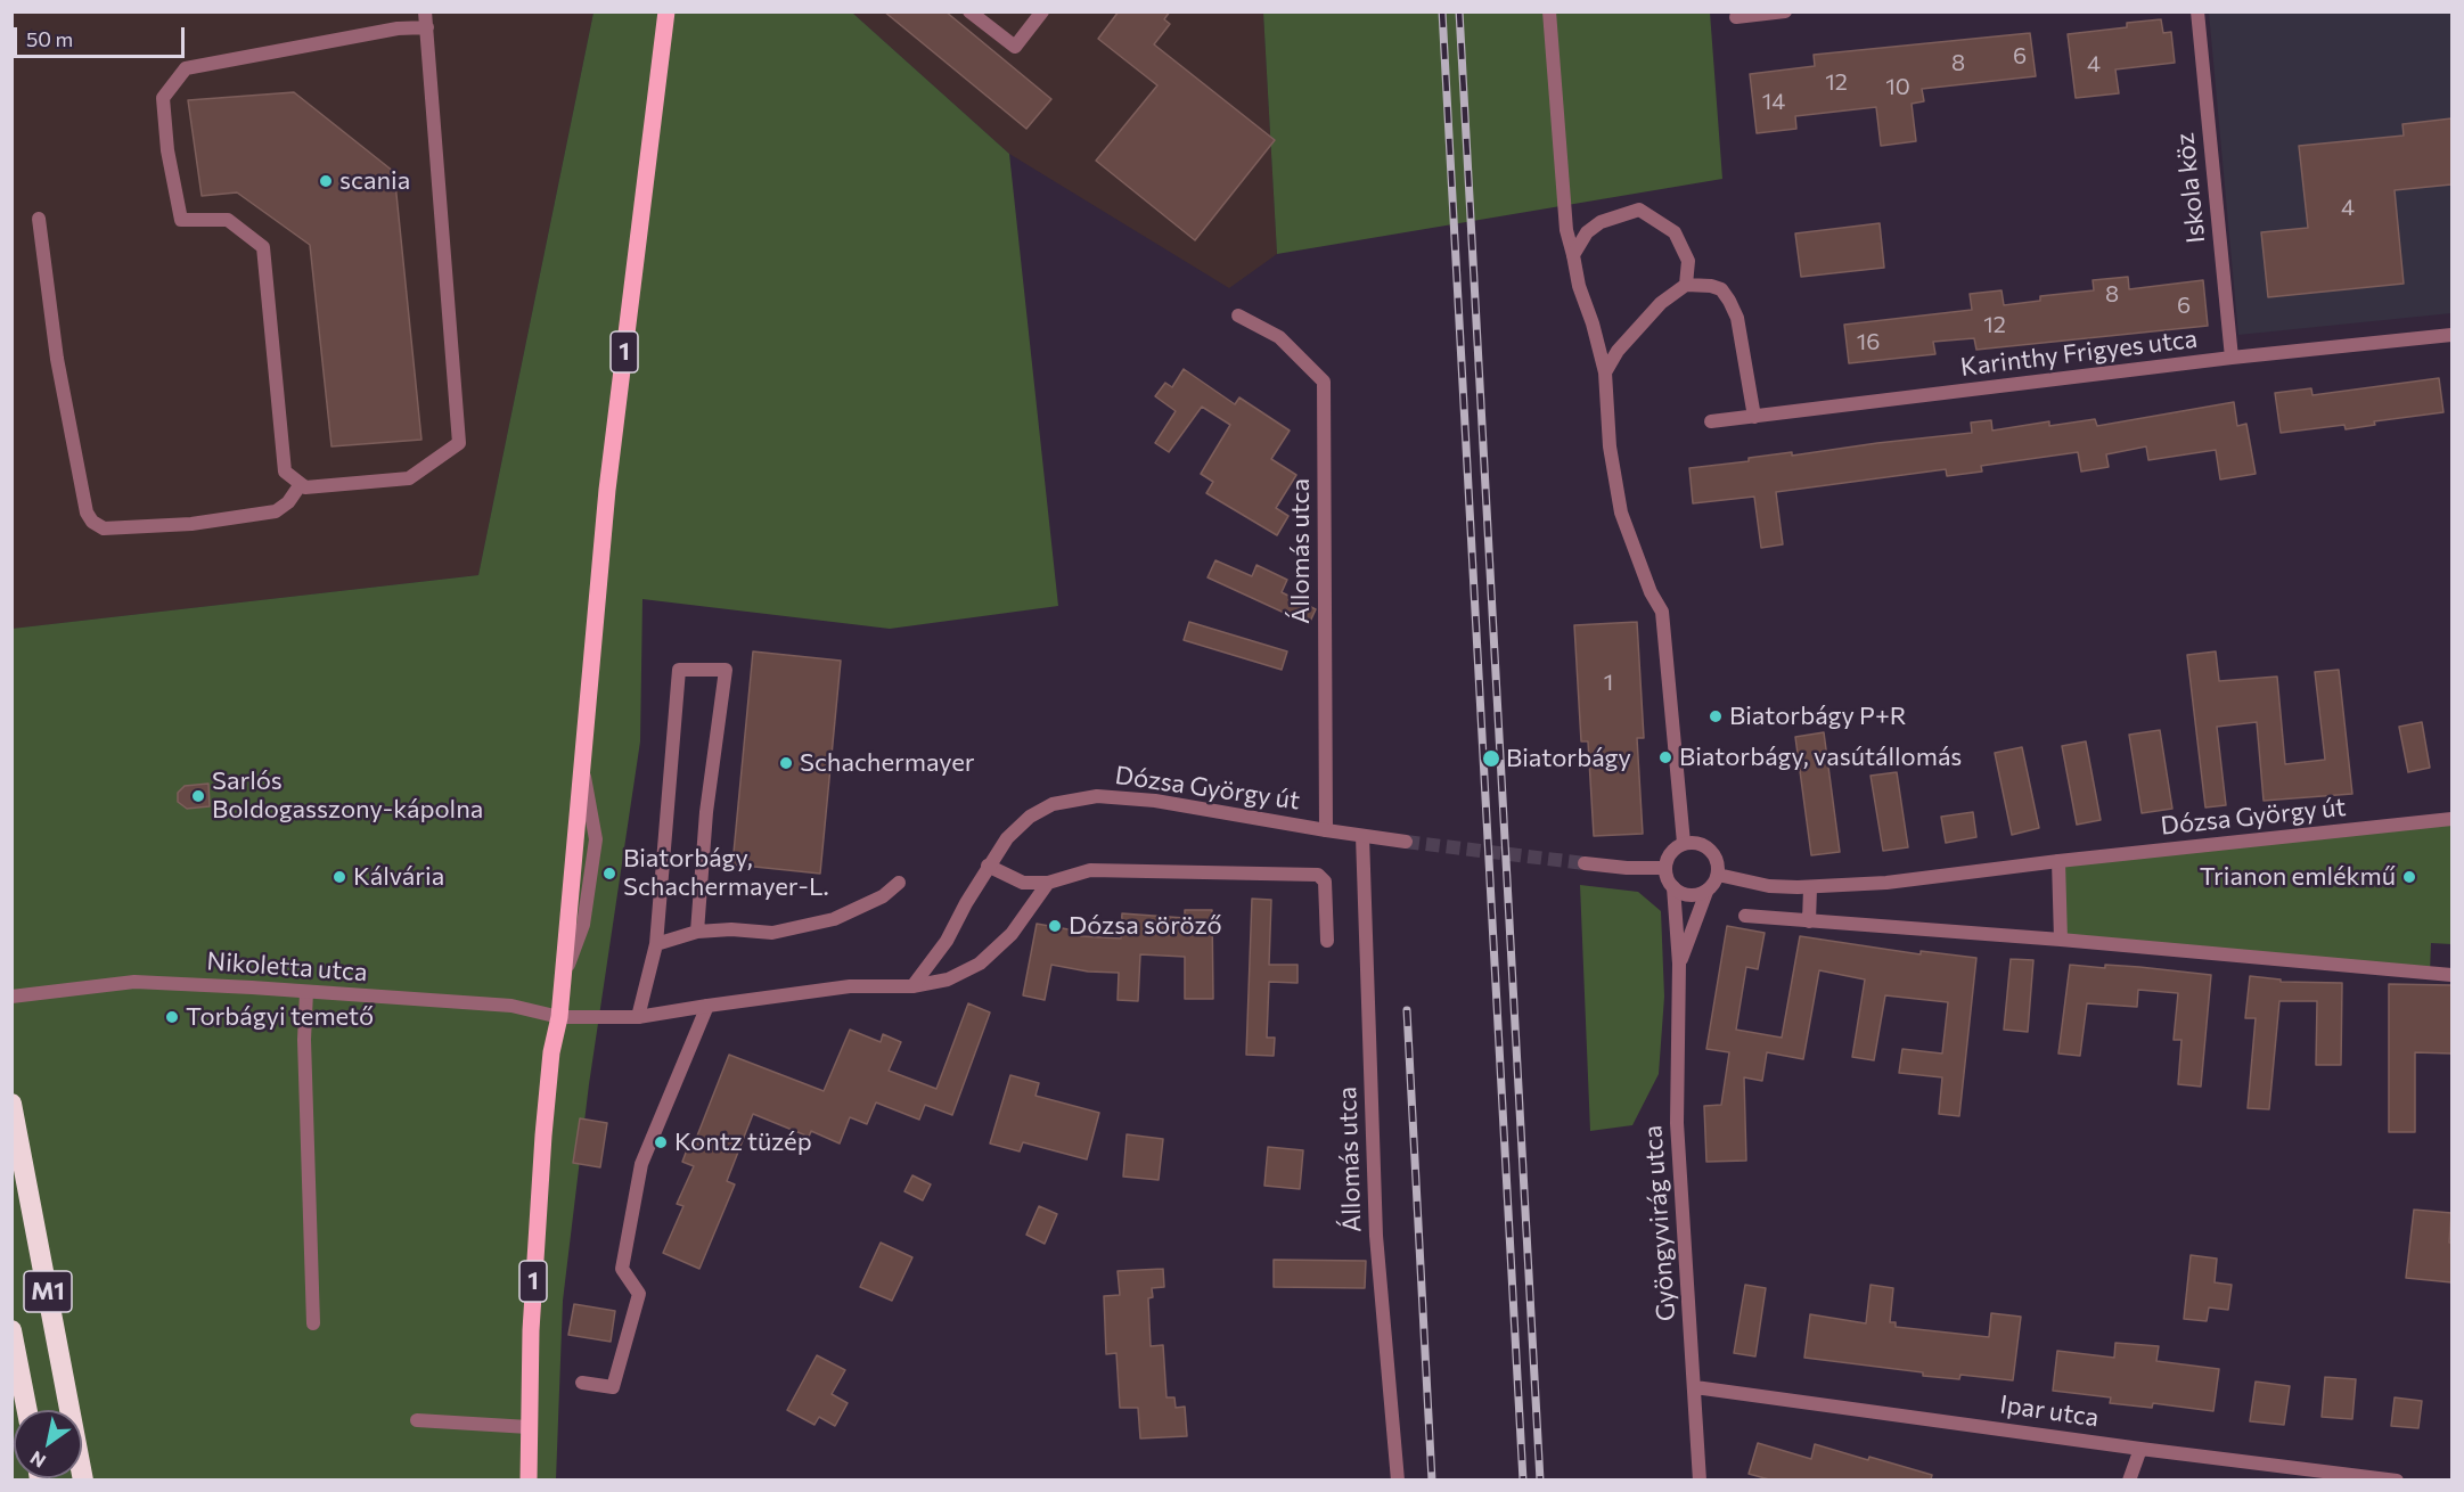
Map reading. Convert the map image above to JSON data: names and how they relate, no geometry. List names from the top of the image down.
{
  "streets": {
    "highway": ["M1"],
    "main road": ["1"],
    "street": [
      "Iskola köz",
      "Karinthy Frigyes utca",
      "Állomás utca",
      "Dózsa György út",
      "Nikoletta utca",
      "Gyöngyvirág utca",
      "Ipar utca"
    ]
  },
  "crossings": [
    ["Iskola köz", "Karinthy Frigyes utca"],
    ["1", "Nikoletta utca"],
    ["Állomás utca", "Dózsa György út"],
    ["Dózsa György út", "Gyöngyvirág utca"],
    ["Gyöngyvirág utca", "Ipar utca"]
  ],
  "places": [
    "scania",
    "Biatorbágy P+R",
    "Biatorbágy, vasútállomás",
    "Biatorbágy",
    "Schachermayer",
    "Sarlós Boldogasszony-kápolna",
    "Biatorbágy, Schachermayer-L.",
    "Kálvária",
    "Trianon emlékmű",
    "Dózsa söröző",
    "Torbágyi temető",
    "Kontz tüzép"
  ],
  "house_numbers": [
    "6",
    "8",
    "4",
    "12",
    "10",
    "14",
    "4",
    "8",
    "6",
    "12",
    "16",
    "1"
  ],
  "scale_bar": "50 m",
  "north": "bottom left"
}
